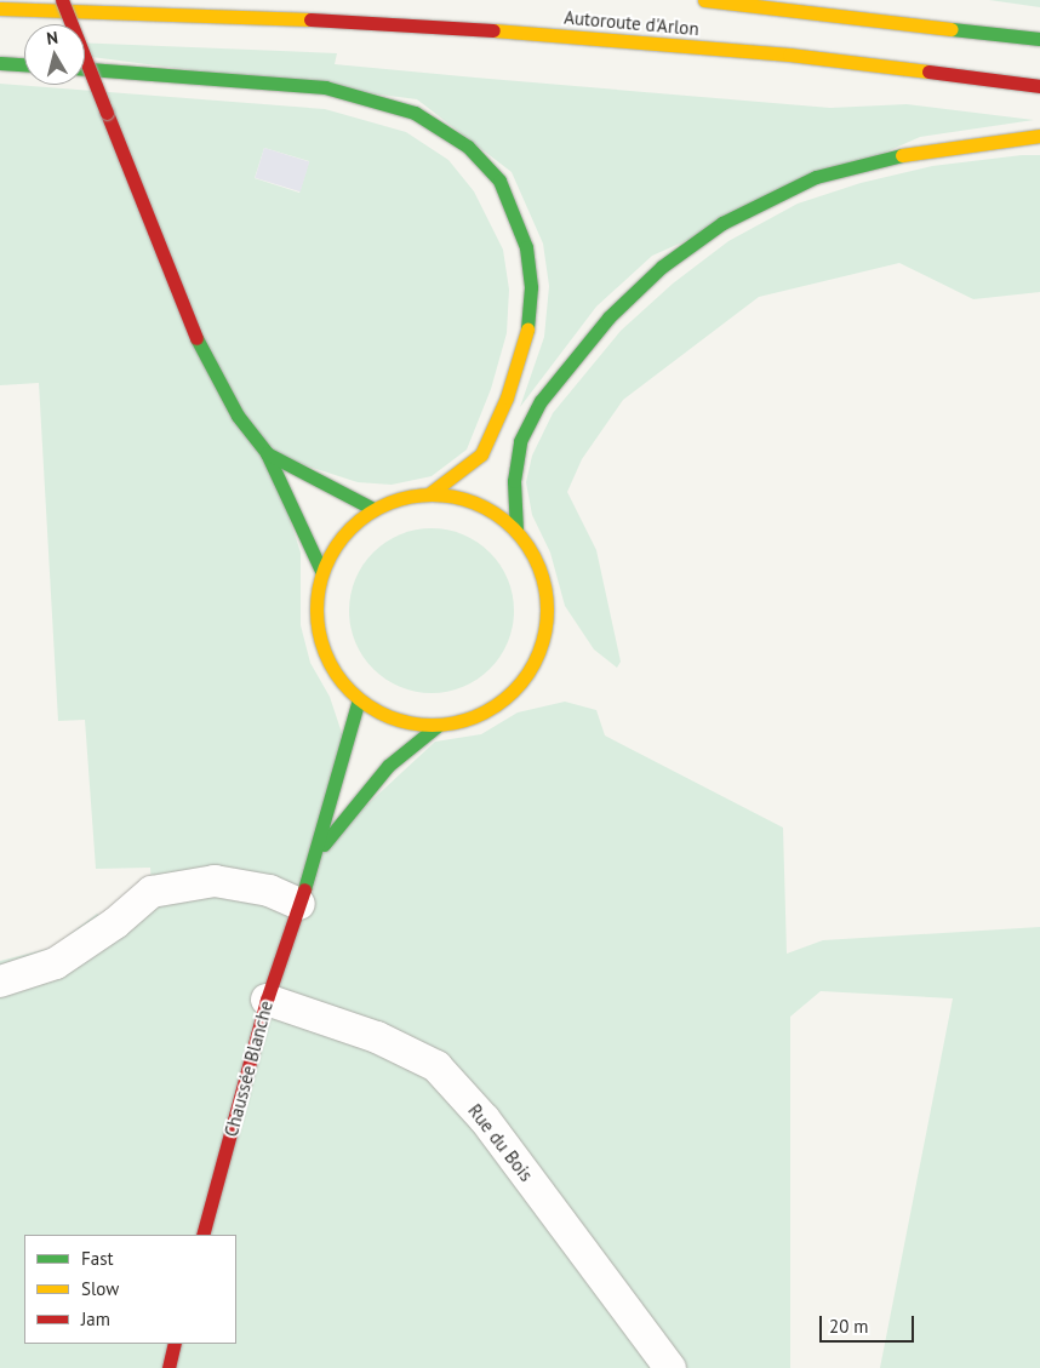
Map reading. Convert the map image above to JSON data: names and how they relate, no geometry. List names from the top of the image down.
{
  "streets": {
    "main road": ["Autoroute d'Arlon", "Chaussée Blanche"],
    "street": ["Rue du Bois"]
  },
  "crossings": [
    ["Chaussée Blanche", "Rue du Bois"]
  ],
  "legend": ["Fast", "Slow", "Jam"],
  "scale_bar": "20 m",
  "north": "top"
}
